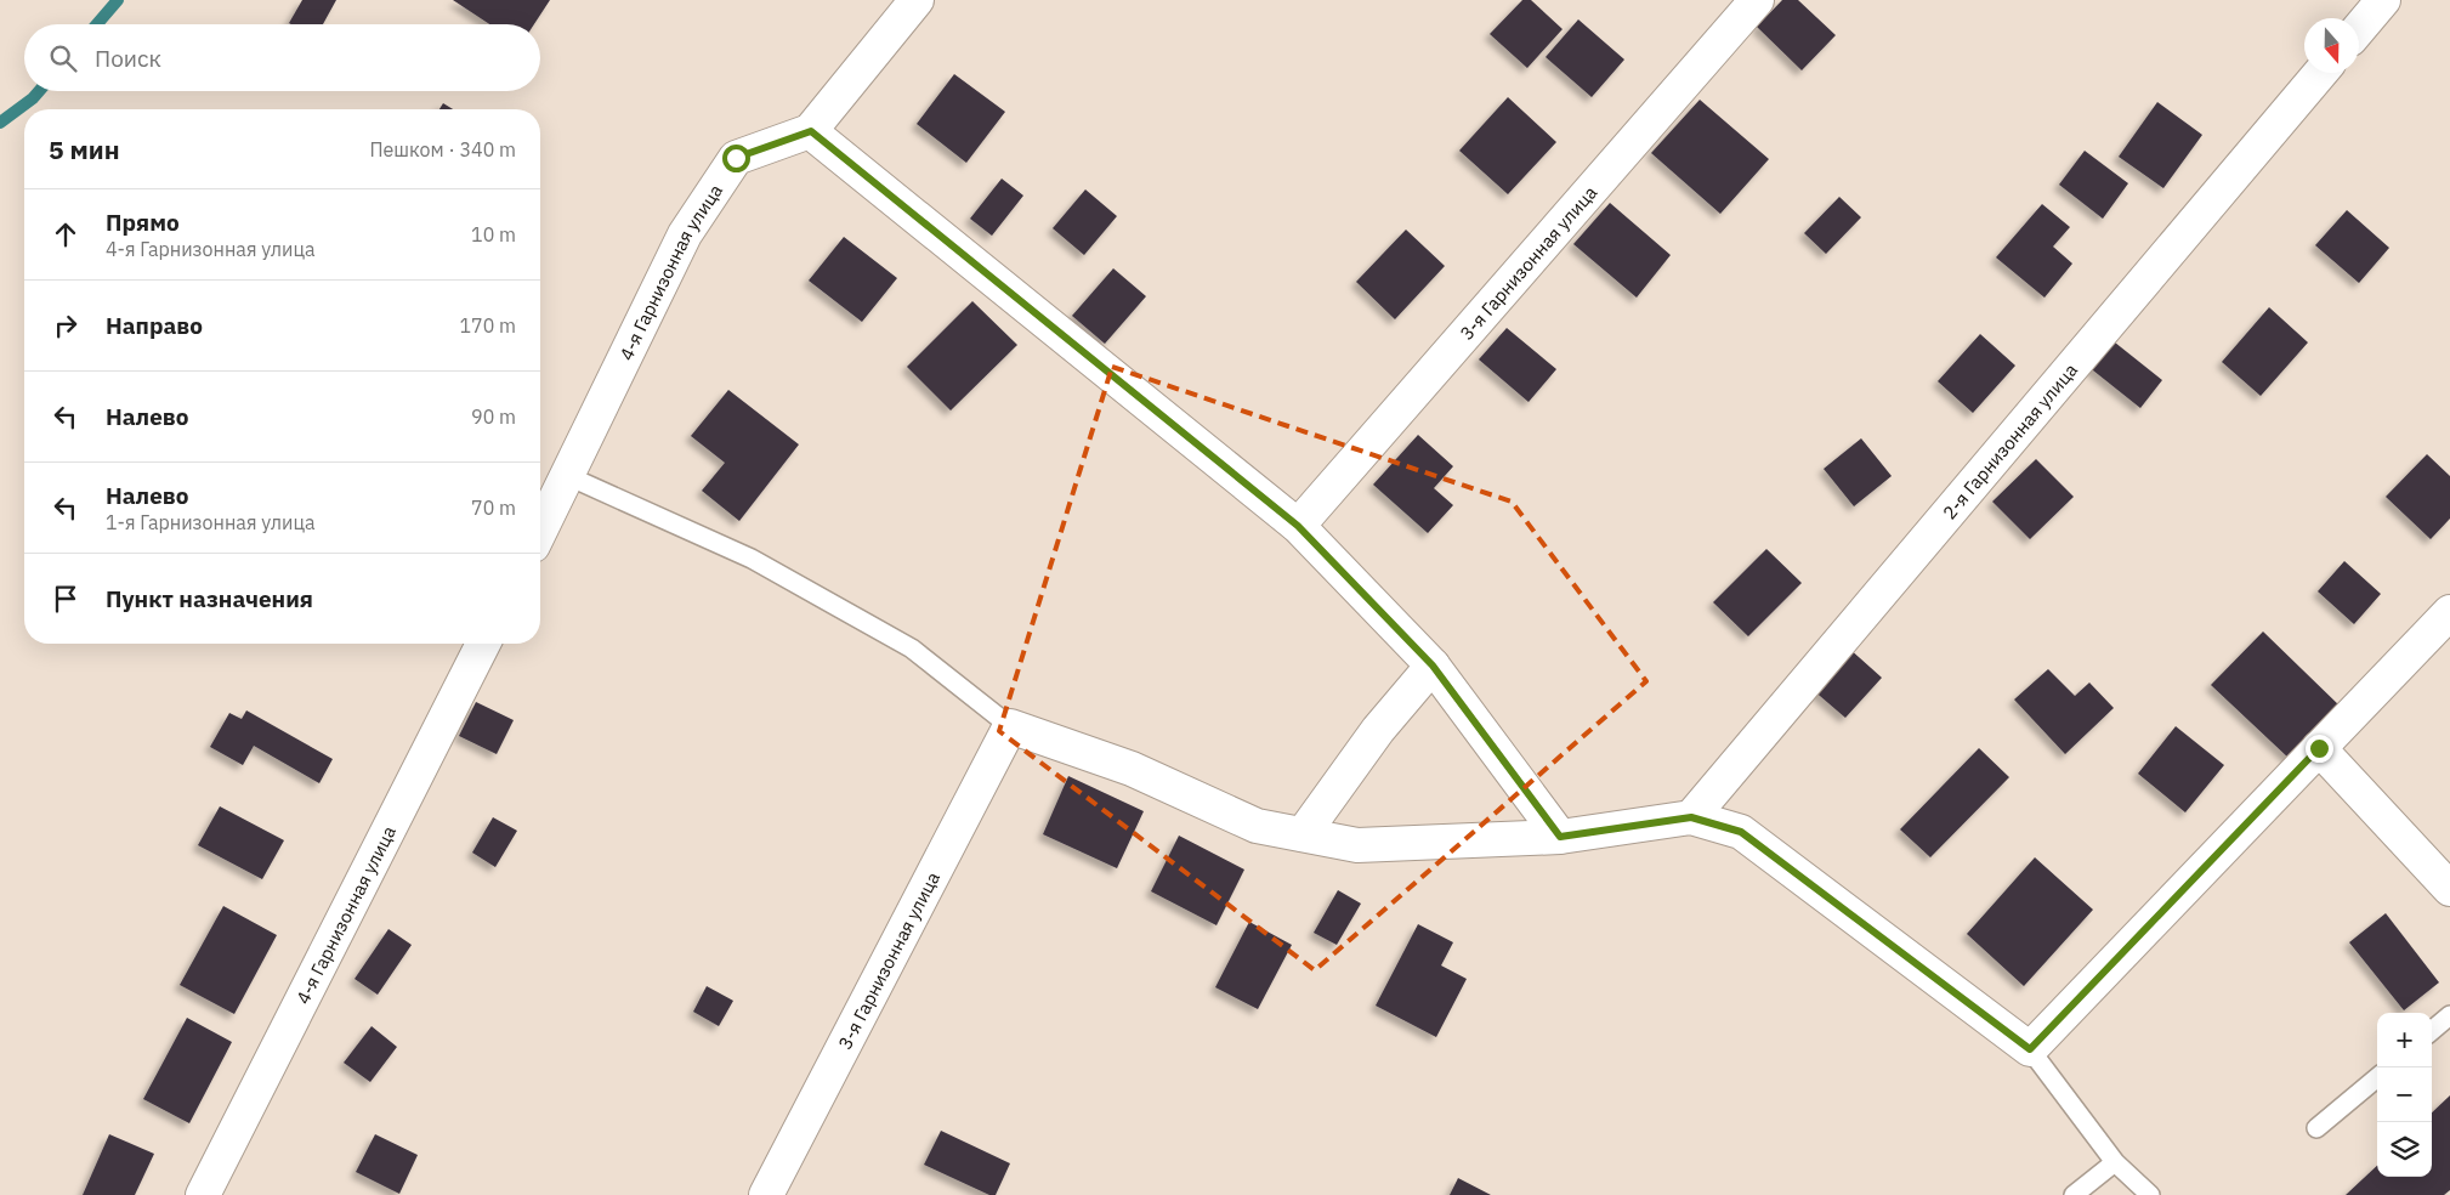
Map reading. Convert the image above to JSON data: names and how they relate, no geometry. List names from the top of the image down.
{
  "streets": {
    "street": ["3-я Гарнизонная улица", "4-я Гарнизонная улица", "2-я Гарнизонная улица"]
  },
  "north": "bottom",
  "page": {
    "search": "Поиск",
    "heading": ["5 мин", "Пешком · 340 m"],
    "list": [
      ["Прямо", "4-я Гарнизонная улица", "10 m"],
      ["Направо", "170 m"],
      ["Налево", "90 m"],
      ["Налево", "1-я Гарнизонная улица", "70 m"],
      "Пункт назначения"
    ],
    "map_buttons": ["+", "−"]
  }
}
